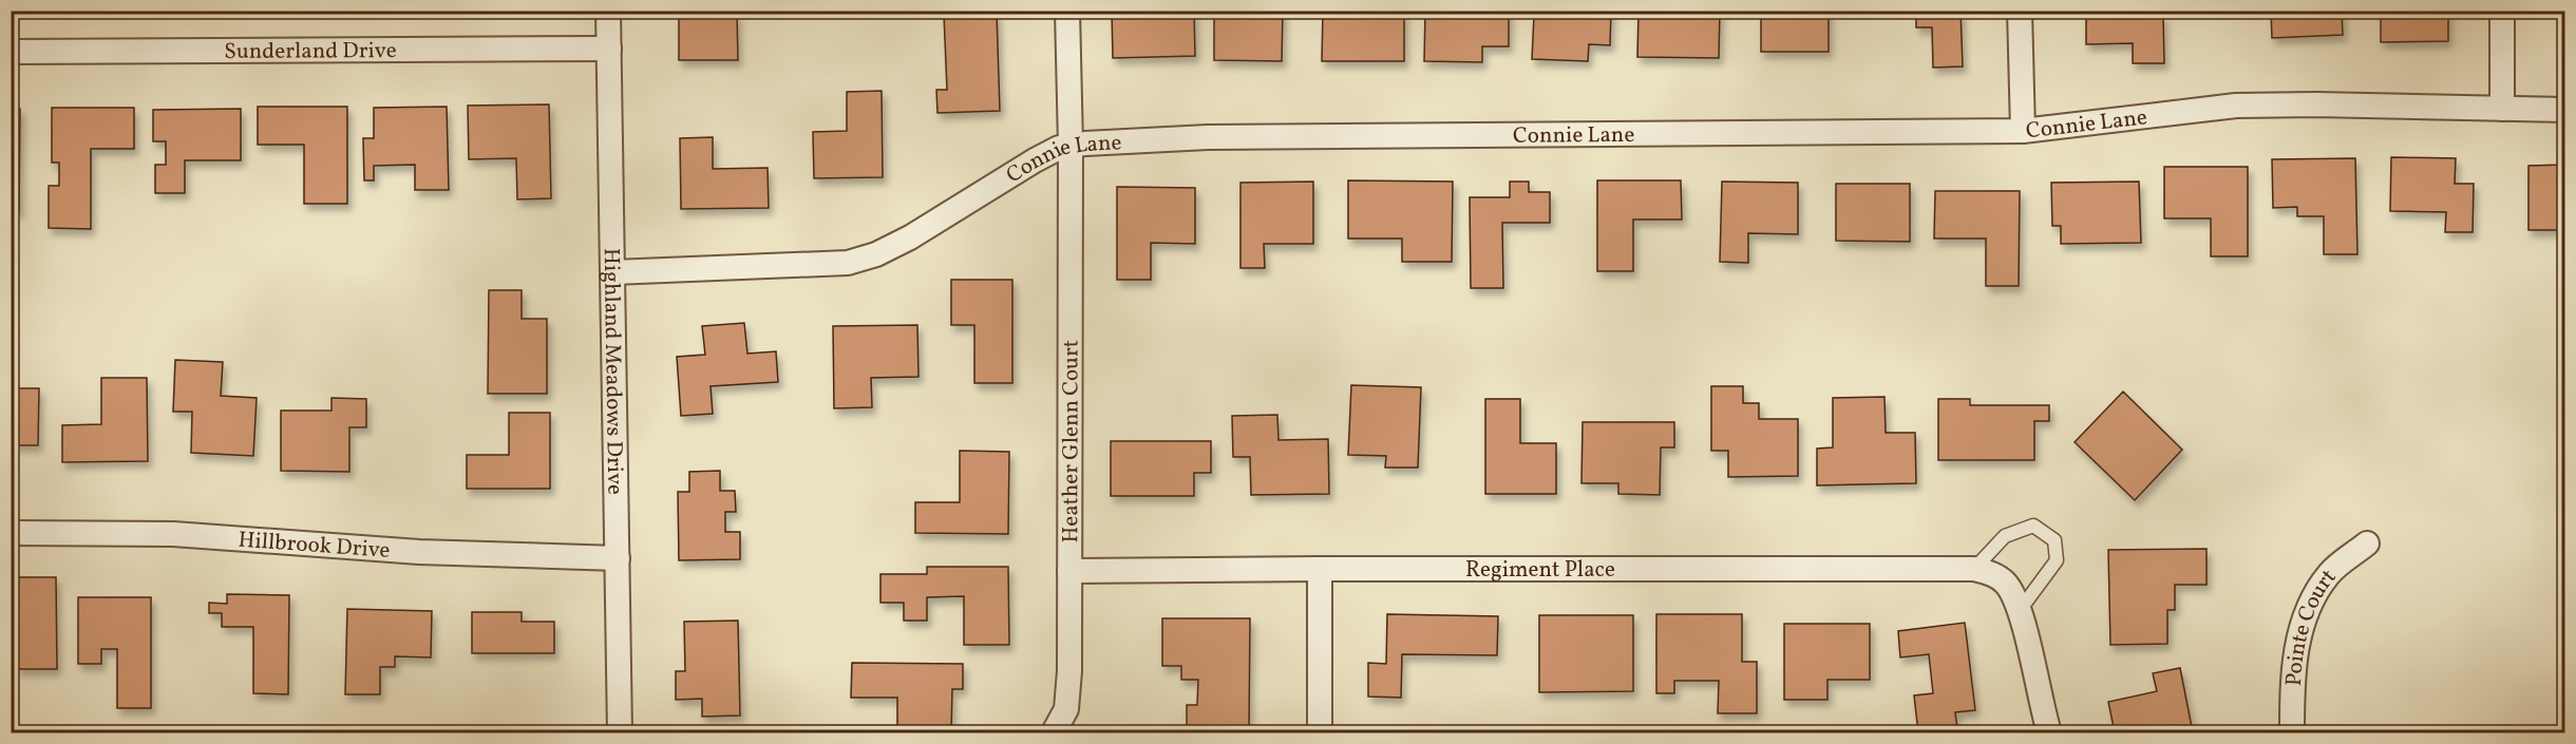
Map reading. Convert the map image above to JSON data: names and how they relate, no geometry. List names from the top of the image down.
{
  "streets": {
    "street": [
      "Sunderland Drive",
      "Connie Lane",
      "Highland Meadows Drive",
      "Heather Glenn Court",
      "Hillbrook Drive",
      "Regiment Place",
      "Pointe Court"
    ]
  },
  "crossings": [
    ["Sunderland Drive", "Highland Meadows Drive"],
    ["Connie Lane", "Highland Meadows Drive"],
    ["Connie Lane", "Heather Glenn Court"],
    ["Highland Meadows Drive", "Hillbrook Drive"],
    ["Heather Glenn Court", "Regiment Place"]
  ]
}
